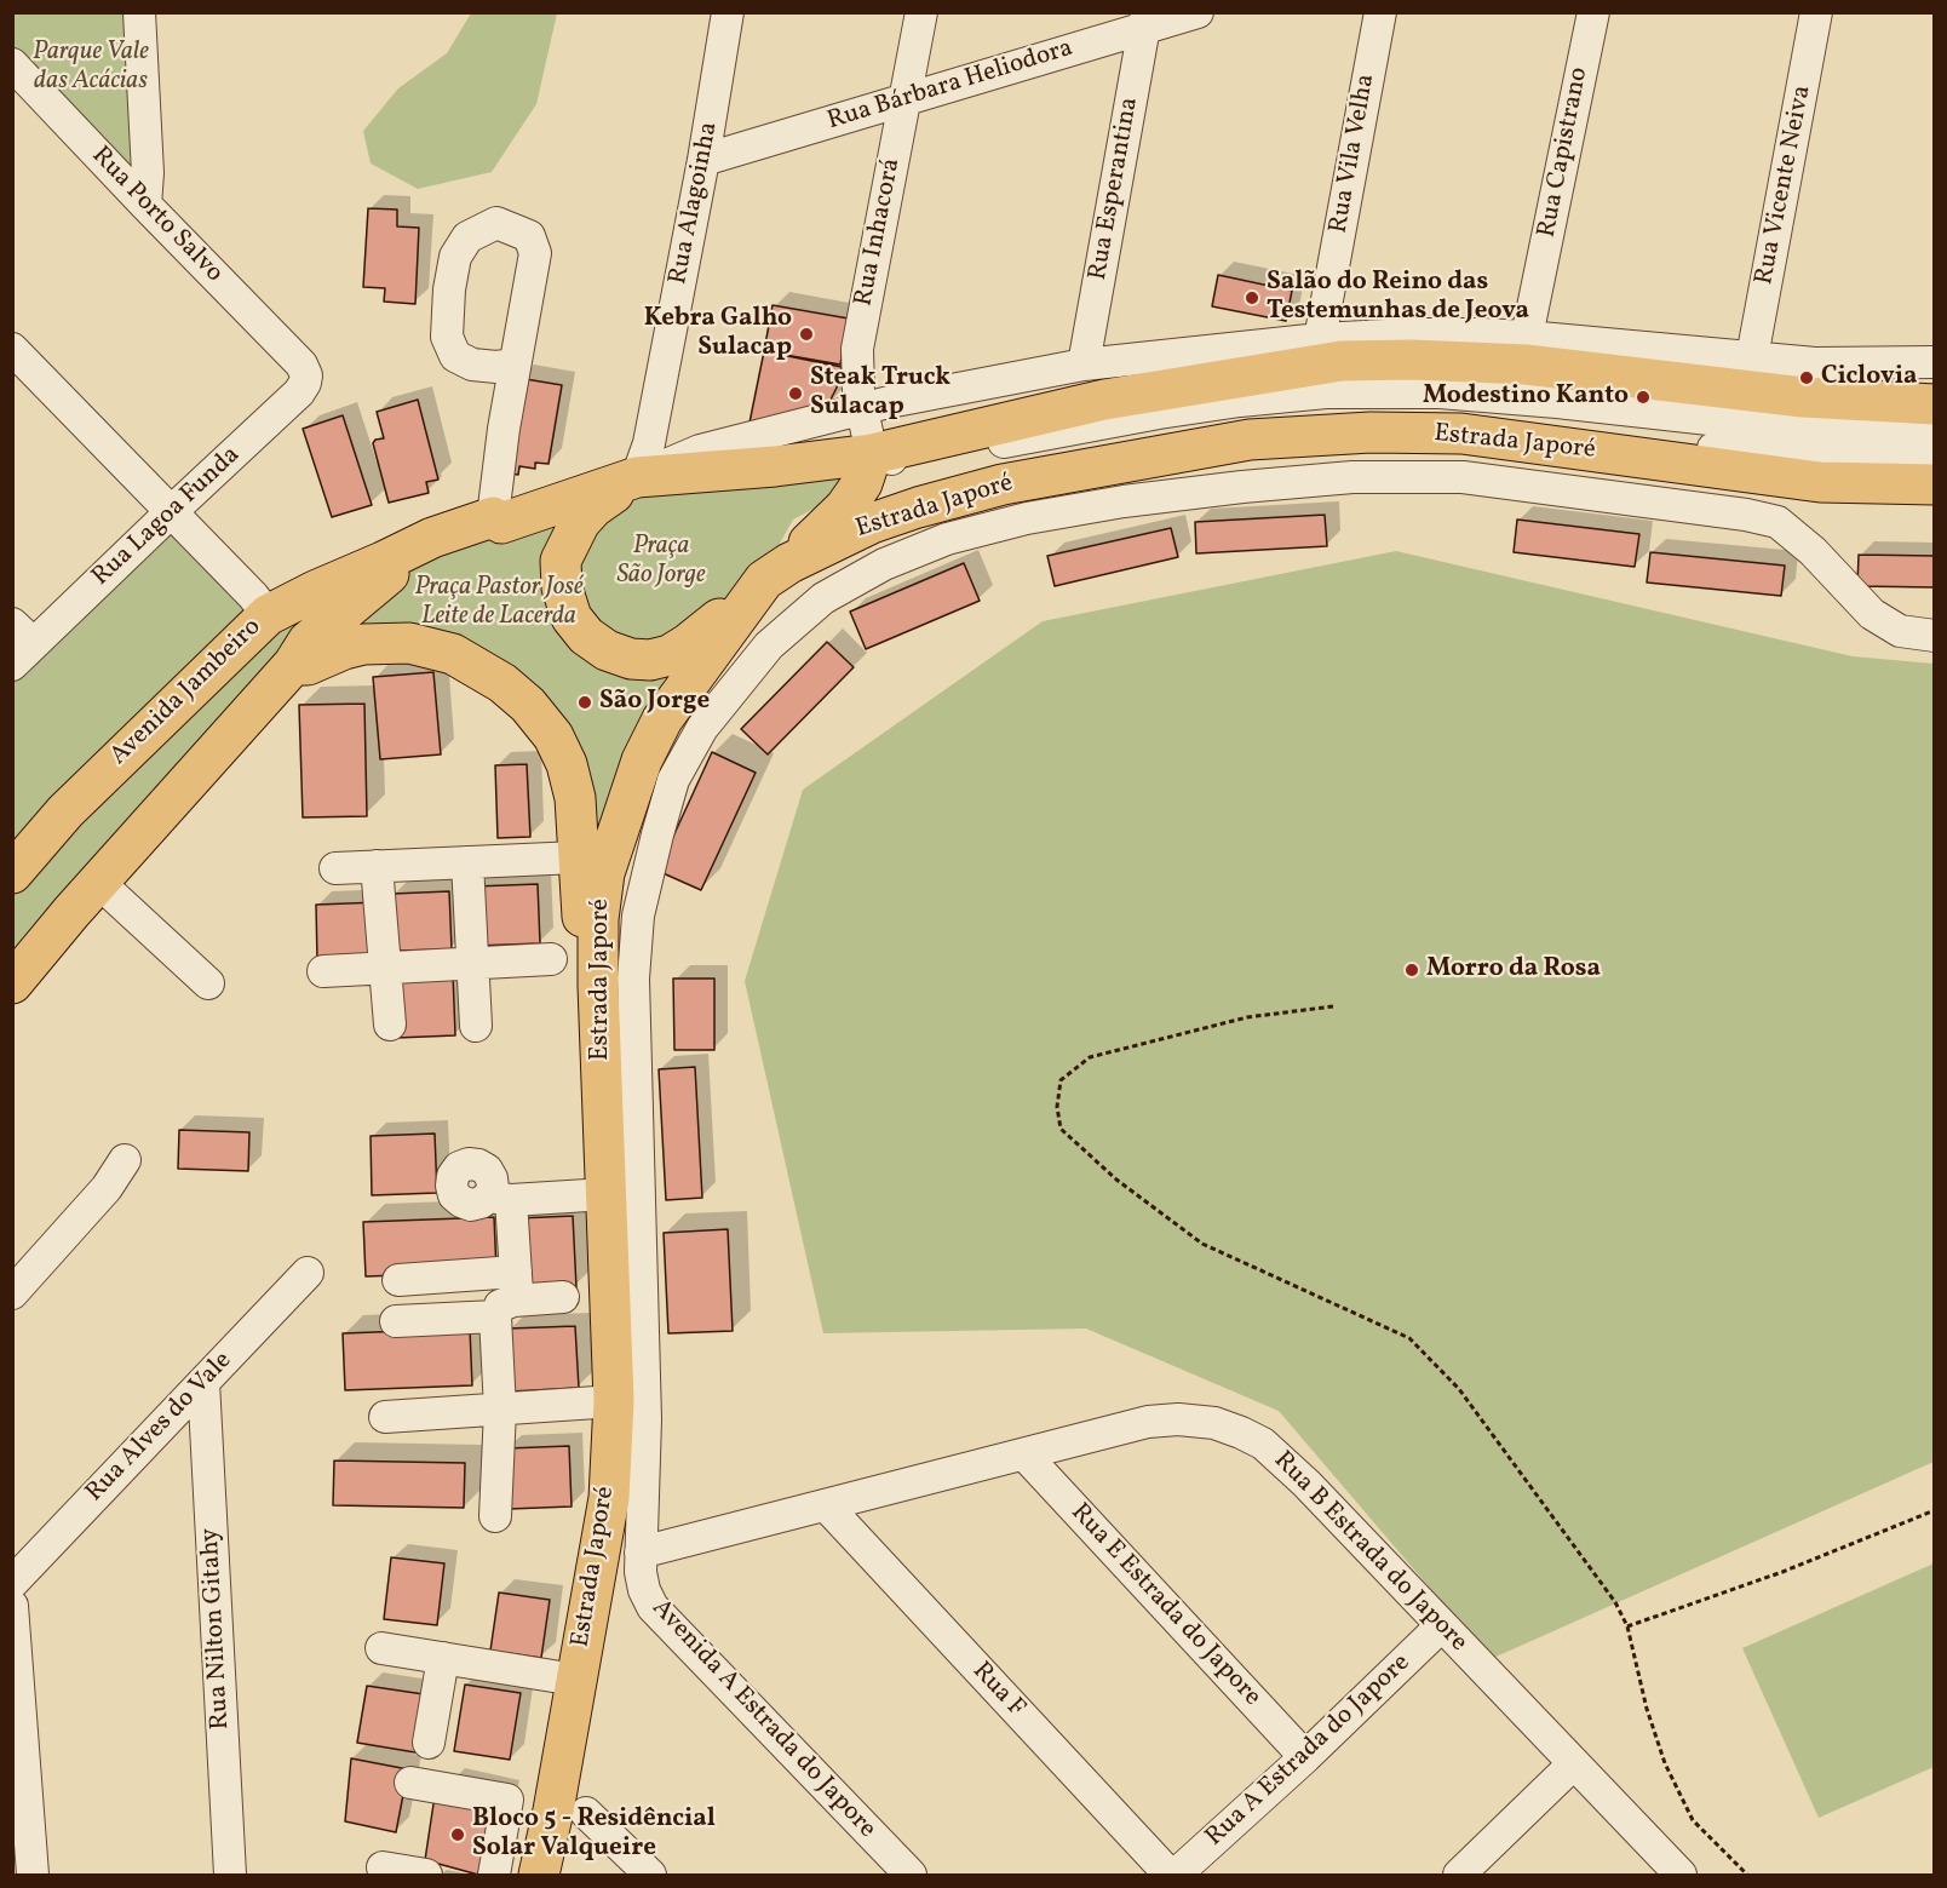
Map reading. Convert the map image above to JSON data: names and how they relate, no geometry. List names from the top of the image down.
{
  "streets": {
    "main road": ["Estrada Japoré", "Avenida Jambeiro"],
    "street": [
      "Rua Bárbara Heliodora",
      "Rua Capistrano",
      "Rua Vila Velha",
      "Rua Vicente Neiva",
      "Rua Esperantina",
      "Rua Alagoinha",
      "Rua Porto Salvo",
      "Rua Inhacorá",
      "Rua Lagoa Funda",
      "Rua Alves do Vale",
      "Rua B Estrada do Japore",
      "Rua E Estrada do Japore",
      "Rua Nilton Gitahy",
      "Rua F",
      "Avenida A Estrada do Japore",
      "Rua A Estrada do Japore"
    ]
  },
  "crossings": [
    ["Rua Bárbara Heliodora", "Rua Esperantina"],
    ["Rua Bárbara Heliodora", "Rua Alagoinha"],
    ["Rua Bárbara Heliodora", "Rua Inhacorá"],
    ["Rua Porto Salvo", "Rua Lagoa Funda"],
    ["Rua Alves do Vale", "Rua Nilton Gitahy"],
    ["Rua B Estrada do Japore", "Rua E Estrada do Japore"],
    ["Rua B Estrada do Japore", "Rua F"],
    ["Rua B Estrada do Japore", "Avenida A Estrada do Japore"],
    ["Rua B Estrada do Japore", "Rua A Estrada do Japore"],
    ["Rua E Estrada do Japore", "Rua A Estrada do Japore"]
  ],
  "parks": ["Parque Vale das Acácias", "Praça São Jorge", "Praça Pastor José Leite de Lacerda"],
  "places": [
    "Salão do Reino das Testemunhas de Jeova",
    "Kebra Galho Sulacap",
    "Ciclovia",
    "Steak Truck Sulacap",
    "Modestino Kanto",
    "São Jorge",
    "Morro da Rosa",
    "Bloco 5 - Residêncial Solar Valqueire"
  ]
}
